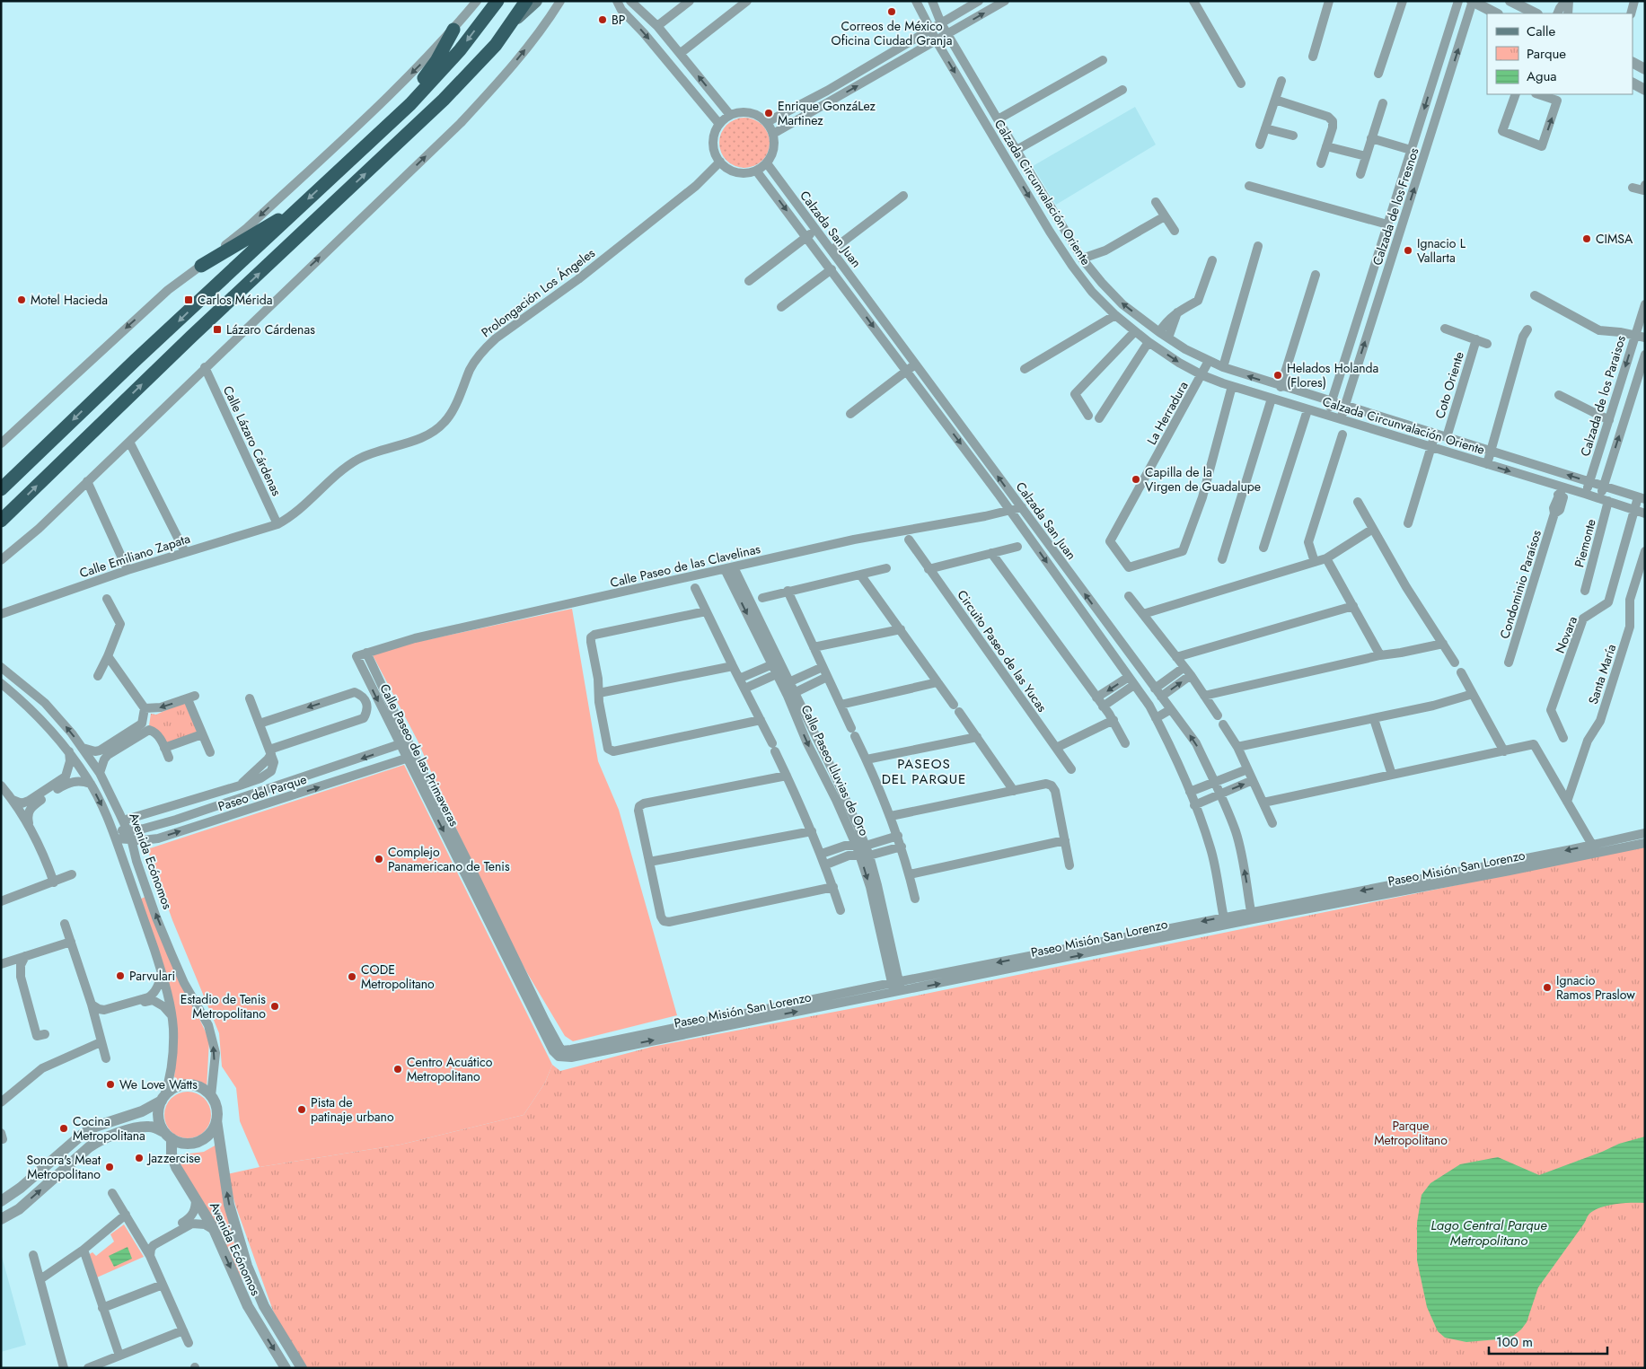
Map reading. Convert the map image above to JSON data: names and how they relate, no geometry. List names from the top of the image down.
{
  "streets": {
    "street": [
      "Calzada Circunvalación Oriente",
      "Calzada de los Fresnos",
      "Calzada San Juan",
      "Prolongación Los Ángeles",
      "Coto Oriente",
      "Calzada de los Paraisos",
      "La Herradura",
      "Calle Lázaro Cárdenas",
      "Piemonte",
      "Calle Emiliano Zapata",
      "Calle Paseo de las Clavelinas",
      "Condominio Paraísos",
      "Novara",
      "Circuito Paseo de las Yucas",
      "Santa María",
      "Calle Paseo de las Primaveras",
      "Calle Paseo Lluvias de Oro",
      "Paseo del Parque",
      "Avenida Ecónomos",
      "Paseo Misión San Lorenzo"
    ]
  },
  "crossings": [
    ["Calzada Circunvalación Oriente", "Calzada de los Fresnos"],
    ["Calzada Circunvalación Oriente", "Coto Oriente"],
    ["Calzada Circunvalación Oriente", "Calzada de los Paraisos"],
    ["Calzada Circunvalación Oriente", "La Herradura"],
    ["Calzada Circunvalación Oriente", "Piemonte"],
    ["Calzada Circunvalación Oriente", "Condominio Paraísos"],
    ["Calzada Circunvalación Oriente", "Novara"],
    ["Calzada San Juan", "Prolongación Los Ángeles"],
    ["Calzada San Juan", "Calle Paseo de las Clavelinas"],
    ["Calzada San Juan", "Paseo Misión San Lorenzo"],
    ["Prolongación Los Ángeles", "Calle Lázaro Cárdenas"],
    ["Prolongación Los Ángeles", "Calle Emiliano Zapata"],
    ["Calle Lázaro Cárdenas", "Calle Emiliano Zapata"],
    ["Calle Paseo de las Clavelinas", "Calle Paseo de las Primaveras"],
    ["Calle Paseo de las Clavelinas", "Calle Paseo Lluvias de Oro"],
    ["Calle Paseo de las Primaveras", "Paseo del Parque"],
    ["Calle Paseo de las Primaveras", "Paseo Misión San Lorenzo"],
    ["Calle Paseo Lluvias de Oro", "Paseo Misión San Lorenzo"],
    ["Paseo del Parque", "Avenida Ecónomos"]
  ],
  "districts": ["PASEOS DEL PARQUE"],
  "water": ["Lago Central Parque Metropolitano"],
  "parks": ["Parque Metropolitano"],
  "places": {
    "other": [
      "Correos de México Oficina Ciudad Granja",
      "BP",
      "Enrique GonzáLez Martinez",
      "CIMSA",
      "Ignacio L Vallarta",
      "Motel Hacieda",
      "Helados Holanda (Flores)",
      "Capilla de la Virgen de Guadalupe",
      "Complejo Panamericano de Tenis",
      "Parvulari",
      "CODE Metropolitano",
      "Ignacio Ramos Praslow",
      "Estadio de Tenis Metropolitano",
      "Centro Acuático Metropolitano",
      "We Love Watts",
      "Pista de patinaje urbano",
      "Cocina Metropolitana",
      "Jazzercise",
      "Sonora's Meat Metropolitano"
    ],
    "transit": ["Carlos Mérida", "Lázaro Cárdenas"]
  },
  "legend": ["Calle", "Parque", "Agua"],
  "scale_bar": "100 m"
}
